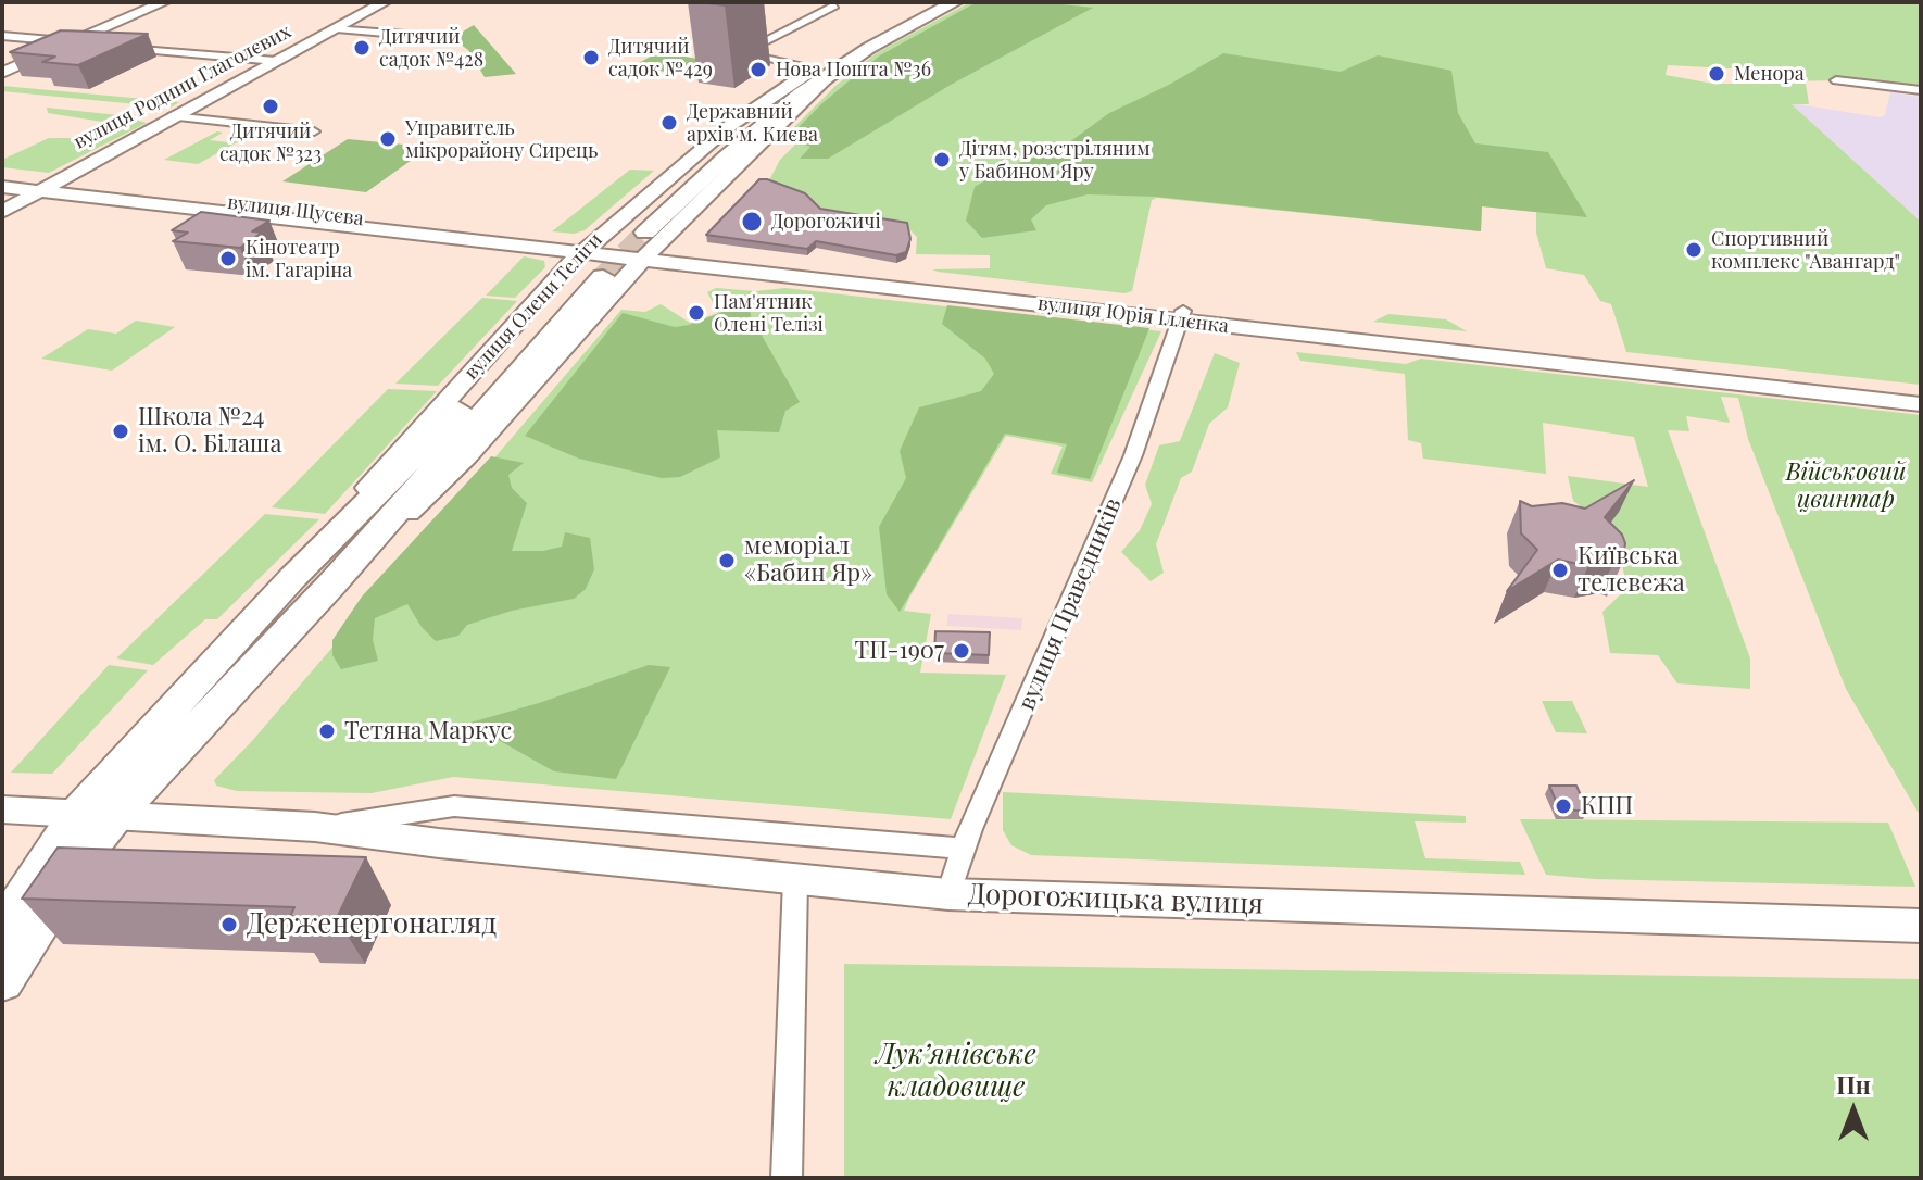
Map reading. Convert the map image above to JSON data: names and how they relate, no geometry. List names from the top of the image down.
{
  "streets": {
    "main road": [
      "вулиця Родини Глаголєвих",
      "вулиця Щусєва",
      "вулиця Олени Теліги",
      "вулиця Юрія Іллєнка",
      "Дорогожицька вулиця"
    ],
    "street": ["вулиця Праведників"]
  },
  "crossings": [
    ["вулиця Родини Глаголєвих", "вулиця Щусєва"],
    ["вулиця Щусєва", "вулиця Олени Теліги"],
    ["вулиця Щусєва", "вулиця Юрія Іллєнка"],
    ["вулиця Олени Теліги", "вулиця Юрія Іллєнка"],
    ["вулиця Олени Теліги", "Дорогожицька вулиця"],
    ["вулиця Юрія Іллєнка", "вулиця Праведників"],
    ["вулиця Праведників", "Дорогожицька вулиця"]
  ],
  "parks": ["Військовий цвинтар", "Лукʼянівське кладовище"],
  "places": [
    "Дитячий садок №428",
    "Дитячий садок №429",
    "Нова Пошта №36",
    "Менора",
    "Дитячий садок №323",
    "Державний архів м. Києва",
    "Управитель мікрорайону Сирець",
    "Дітям, розстріляним у Бабином Яру",
    "Дорогожичі",
    "Спортивний комплекс \"Авангард\"",
    "Кінотеатр ім. Гагаріна",
    "Пам'ятник Олені Телізі",
    "Школа №24 ім. О. Білаша",
    "меморіал «Бабин Яр»",
    "Київська телевежа",
    "ТП-1907",
    "Тетяна Маркус",
    "КПП",
    "Держенергонагляд"
  ],
  "north": "top"
}
